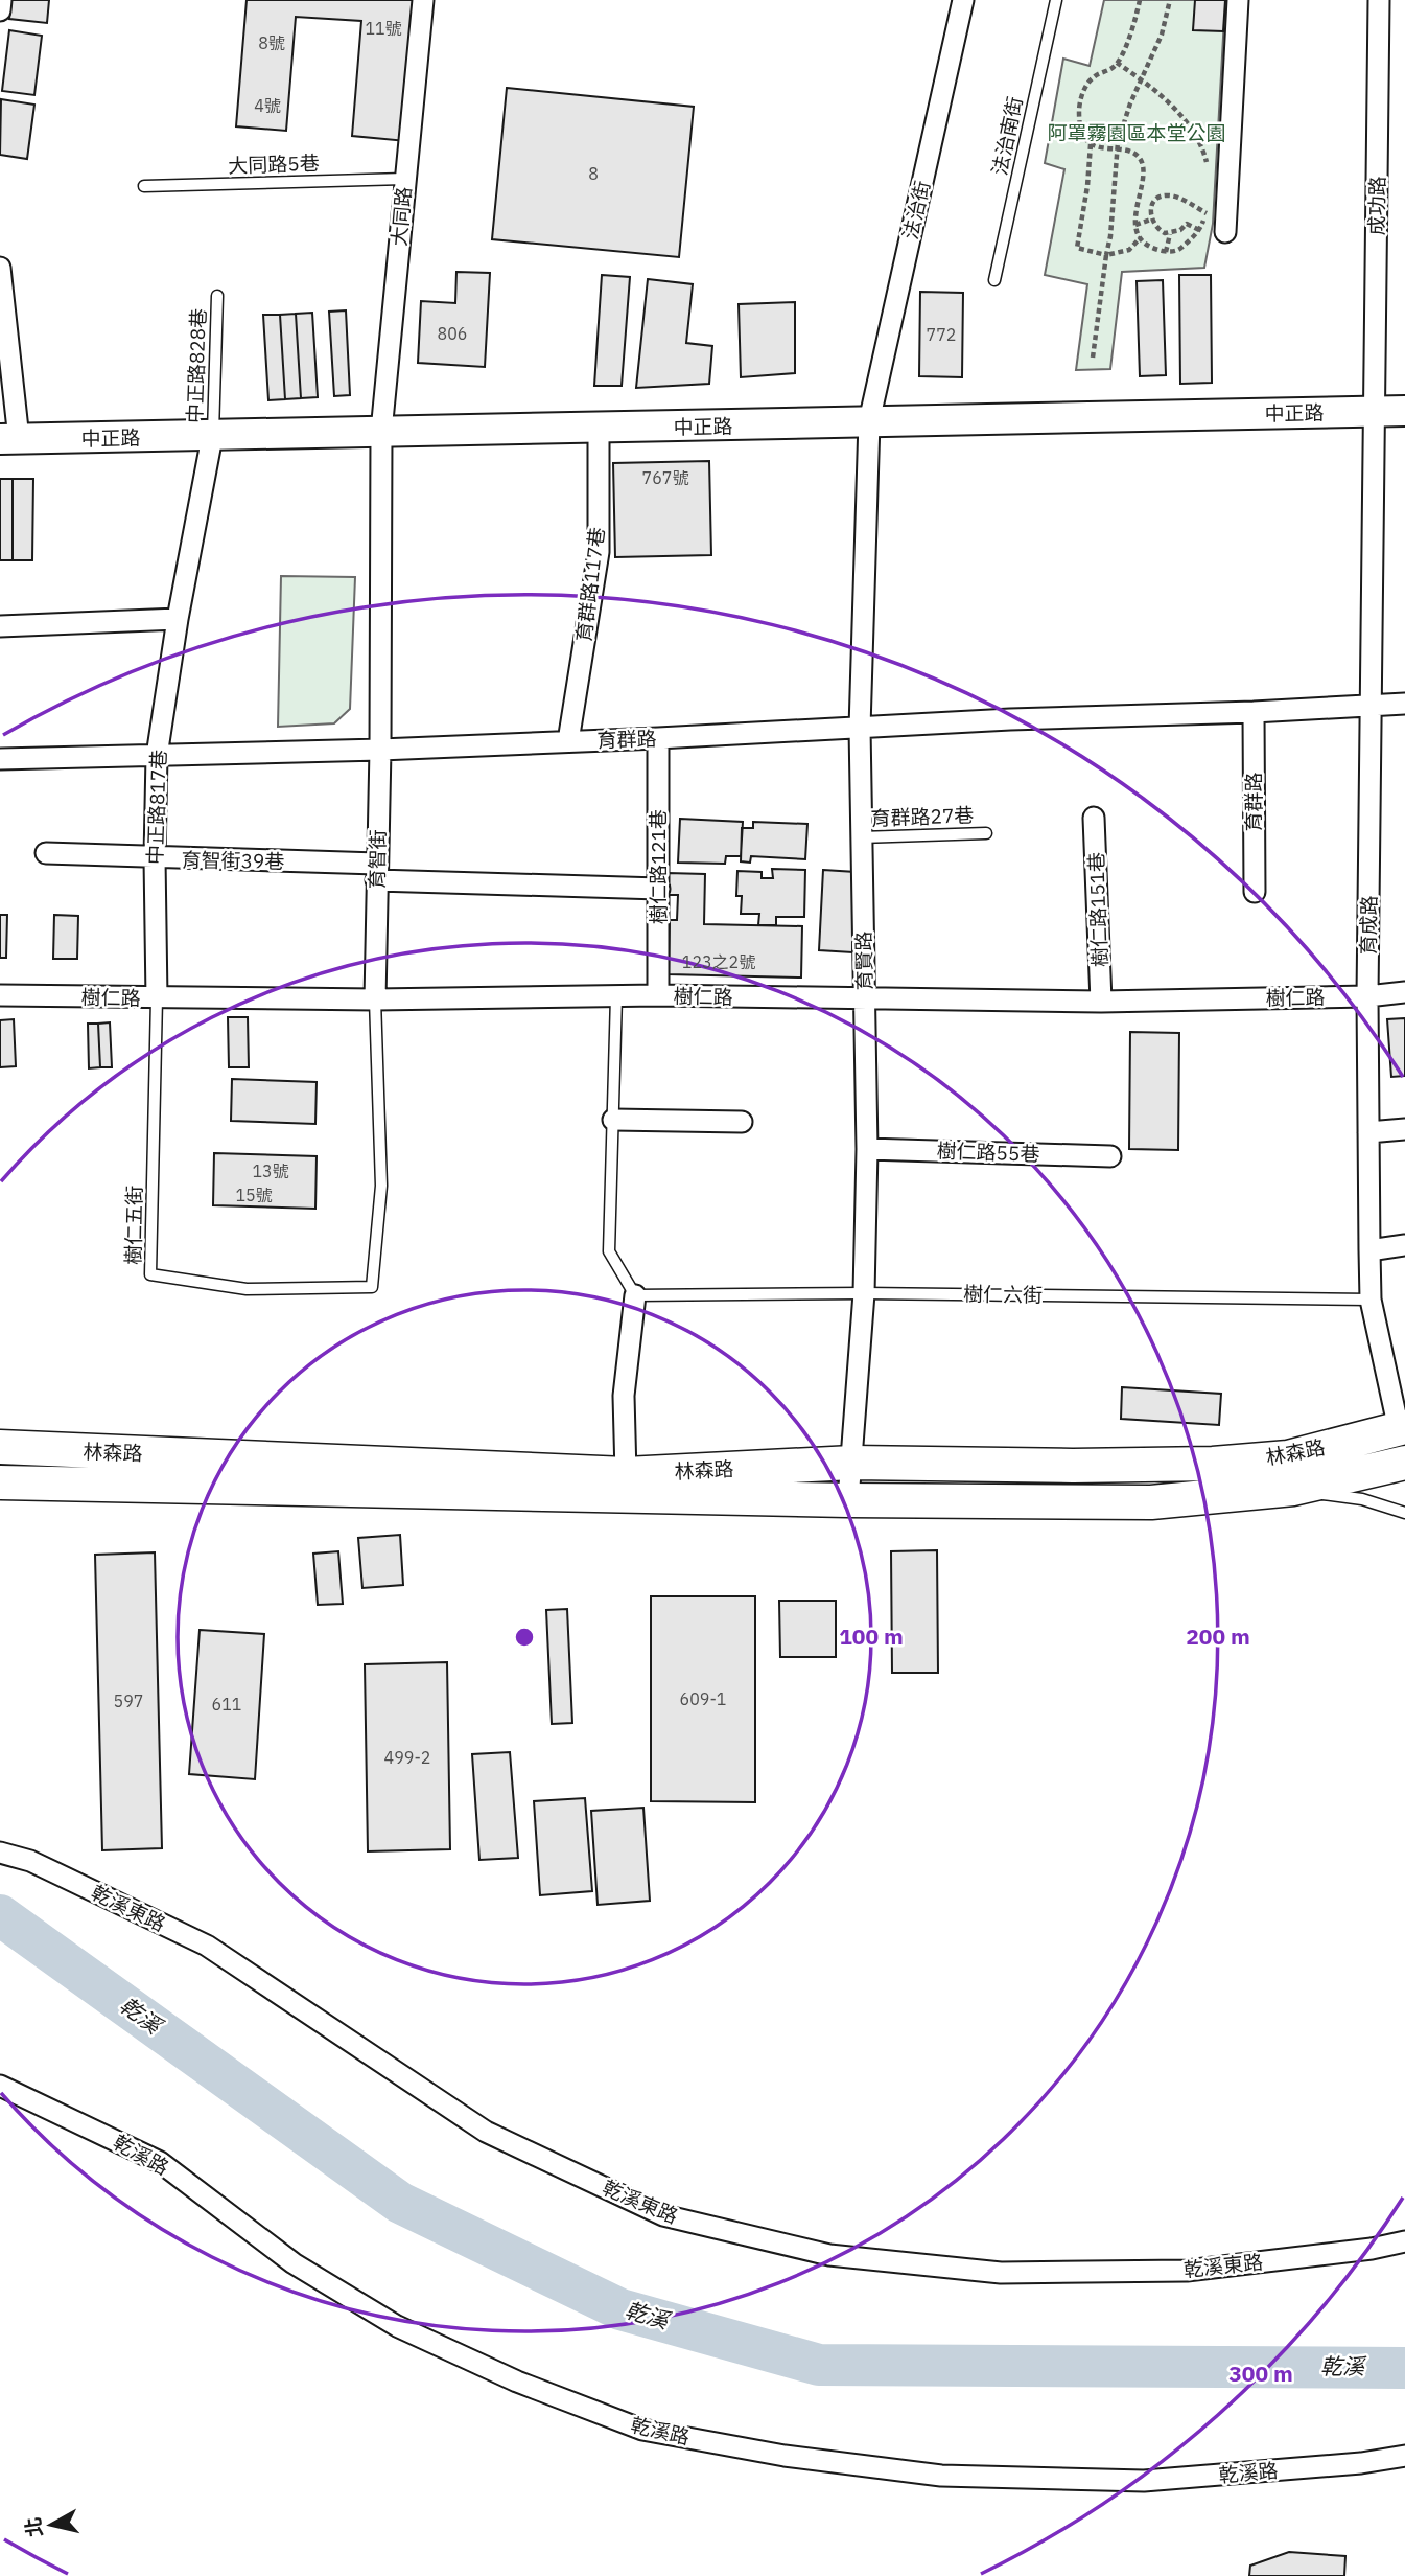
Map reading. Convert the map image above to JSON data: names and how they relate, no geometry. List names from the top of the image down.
{
  "streets": {
    "main road": ["林森路"],
    "street": [
      "成功路",
      "法治街",
      "大同路",
      "中正路",
      "育群路117巷",
      "育群路",
      "中正路817巷",
      "育智街",
      "育智街39巷",
      "樹仁路121巷",
      "樹仁路151巷",
      "育成路",
      "育賢路",
      "樹仁路",
      "樹仁路55巷",
      "乾溪東路",
      "乾溪路"
    ],
    "lane": [
      "法治南街",
      "大同路5巷",
      "中正路828巷",
      "育群路27巷",
      "樹仁五街",
      "樹仁六街"
    ]
  },
  "crossings": [
    ["大同路5巷", "大同路"],
    ["成功路", "中正路"],
    ["成功路", "育成路"],
    ["法治街", "中正路"],
    ["法治街", "育賢路"],
    ["大同路", "中正路"],
    ["大同路", "育智街"],
    ["中正路828巷", "中正路"],
    ["中正路828巷", "中正路817巷"],
    ["中正路", "育群路117巷"],
    ["中正路", "中正路817巷"],
    ["中正路", "育智街"],
    ["中正路", "育成路"],
    ["中正路", "育賢路"],
    ["育群路117巷", "育群路"],
    ["育群路", "中正路817巷"],
    ["育群路", "育智街"],
    ["育群路", "樹仁路121巷"],
    ["育群路", "育成路"],
    ["育群路", "育賢路"],
    ["中正路817巷", "育智街39巷"],
    ["中正路817巷", "樹仁路"],
    ["中正路817巷", "樹仁五街"],
    ["育群路27巷", "育賢路"],
    ["育智街", "育智街39巷"],
    ["育智街", "樹仁路"],
    ["育智街", "樹仁五街"],
    ["育智街39巷", "樹仁路121巷"],
    ["樹仁路121巷", "樹仁路"],
    ["樹仁路151巷", "樹仁路"],
    ["育成路", "樹仁路"],
    ["育成路", "樹仁六街"],
    ["育成路", "林森路"],
    ["育賢路", "樹仁路"],
    ["育賢路", "樹仁路55巷"],
    ["育賢路", "樹仁六街"],
    ["育賢路", "林森路"],
    ["樹仁路", "樹仁五街"]
  ],
  "water": ["乾溪"],
  "parks": ["阿罩霧園區本堂公園"],
  "house_numbers": [
    "11號",
    "8號",
    "4號",
    "8",
    "806",
    "772",
    "767號",
    "123之2號",
    "13號",
    "15號",
    "609-1",
    "597",
    "611",
    "499-2"
  ],
  "north": "left",
  "rings": ["100 m", "200 m", "300 m"]
}
